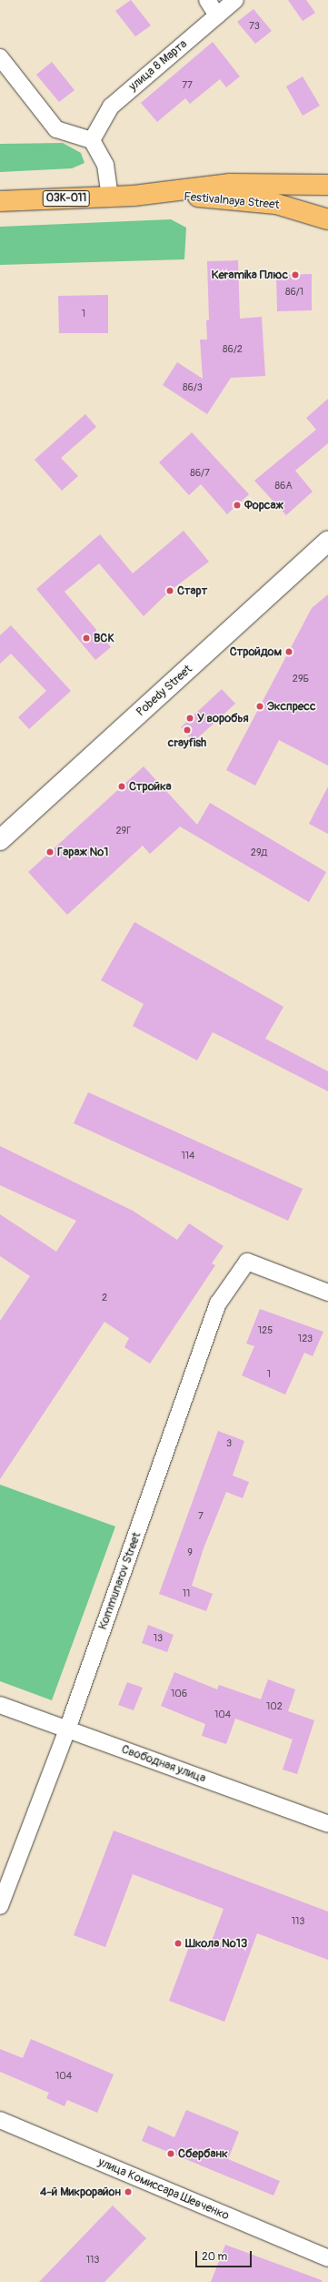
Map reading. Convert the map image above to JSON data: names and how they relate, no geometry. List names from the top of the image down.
{
  "streets": {
    "main road": ["03К-011", "Festivalnaya Street"],
    "street": [
      "улица 8 Марта",
      "Pobedy Street",
      "Kommunarov Street",
      "Свободная улица",
      "улица Комиссара Шевченко"
    ]
  },
  "crossings": [
    ["Kommunarov Street", "Свободная улица"]
  ],
  "places": [
    "Keramika Плюс",
    "Форсаж",
    "Старт",
    "ВСК",
    "Стройдом",
    "Экспресс",
    "У воробья",
    "crayfish",
    "Стройка",
    "Гараж №1",
    "Школа №13",
    "Сбербанк",
    "4-й Микрорайон"
  ],
  "house_numbers": [
    "73",
    "77",
    "86/1",
    "1",
    "86/2",
    "86/3",
    "86/7",
    "86А",
    "29Б",
    "29Г",
    "29Д",
    "114",
    "2",
    "125",
    "123",
    "1",
    "3",
    "7",
    "9",
    "11",
    "13",
    "106",
    "102",
    "104",
    "113",
    "104",
    "113"
  ],
  "scale_bar": "20 m"
}
